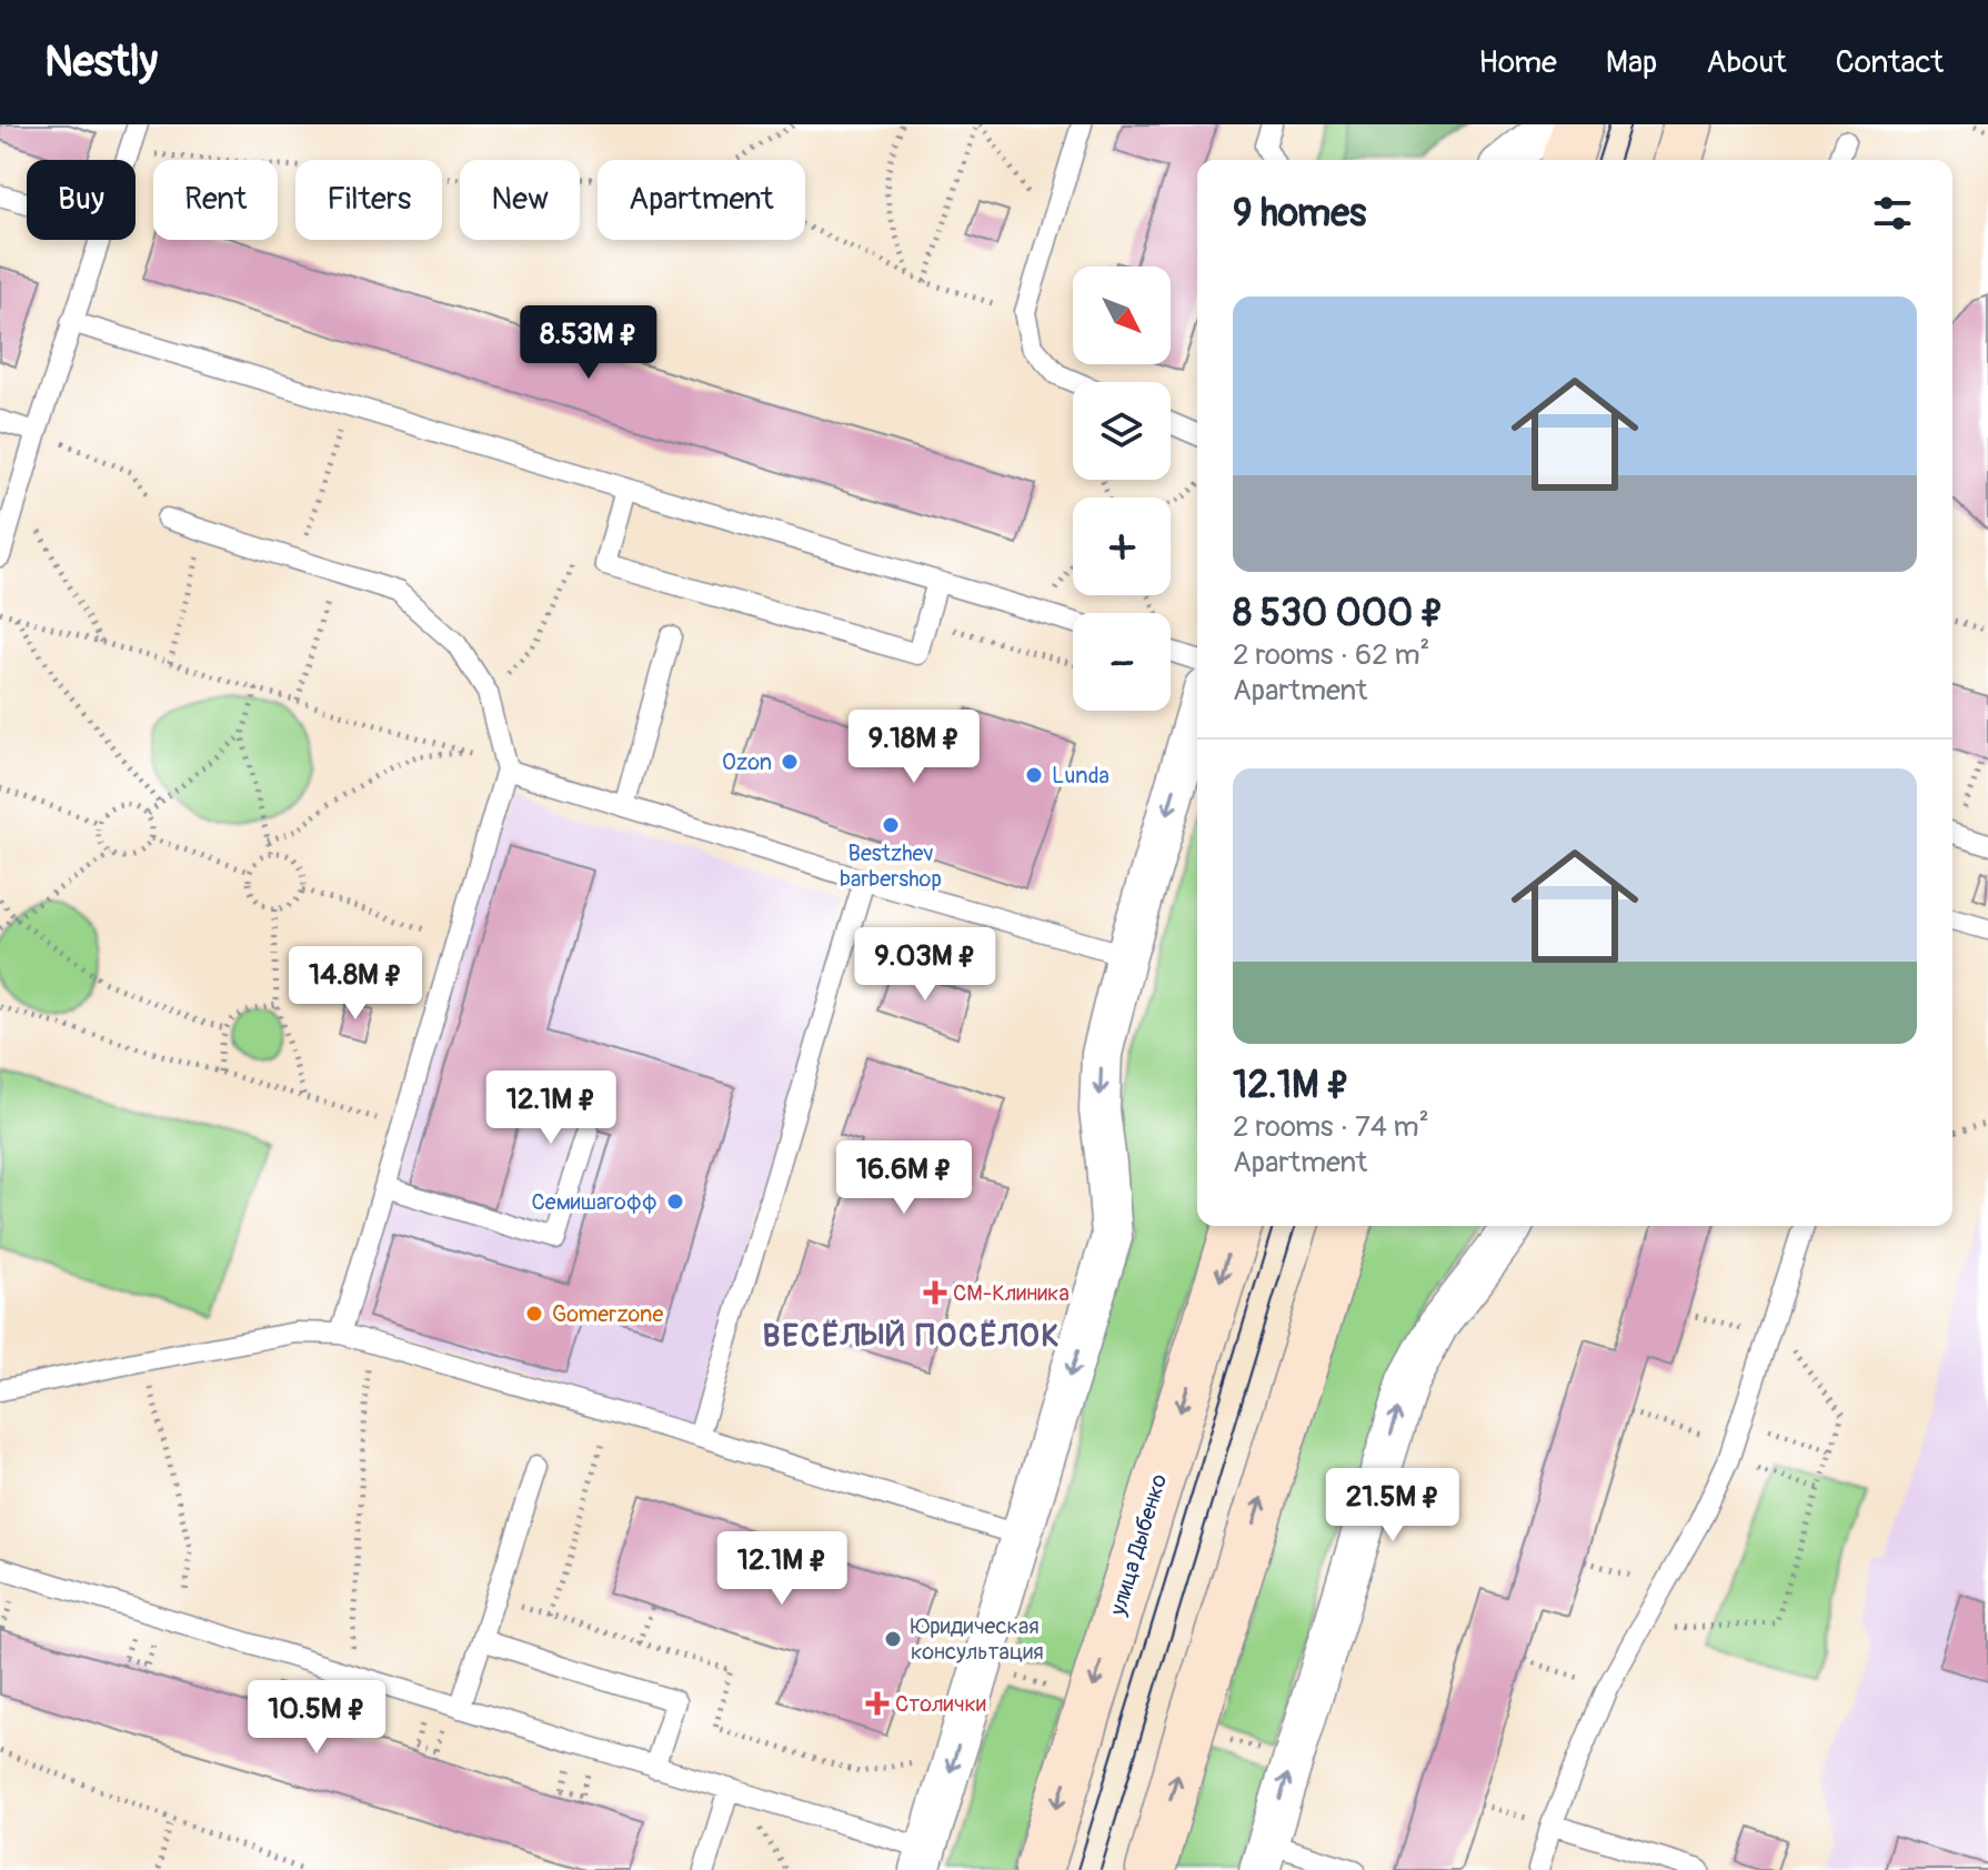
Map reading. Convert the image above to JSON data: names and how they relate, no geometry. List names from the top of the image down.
{
  "streets": {
    "main road": ["улица Дыбенко"]
  },
  "districts": ["ВЕСЁЛЫЙ ПОСЁЛОК"],
  "places": {
    "other": [
      "Ozon",
      "Lunda",
      "Bestzhev barbershop",
      "Семишагофф",
      "Gomerzone",
      "Юридическая консультация"
    ],
    "health": ["СМ-Клиника", "Столички"]
  },
  "north": "bottom right",
  "page": {
    "header": "Nestly",
    "nav": [
      "Home",
      "Map",
      "About",
      "Contact"
    ],
    "chip": [
      "Buy",
      "Rent",
      "Filters",
      "New",
      "Apartment"
    ],
    "heading": "9 homes",
    "map_buttons": ["+", "−"],
    "list": [
      {
        "name": "8 530 000 ₽",
        "note": "2 rooms · 62 m² · Apartment"
      },
      {
        "name": "12.1M ₽",
        "note": "2 rooms · 74 m² · Apartment"
      }
    ],
    "price": [
      "8.53M ₽",
      "9.18M ₽",
      "9.03M ₽",
      "14.8M ₽",
      "12.1M ₽",
      "16.6M ₽",
      "21.5M ₽",
      "12.1M ₽",
      "10.5M ₽"
    ]
  }
}
